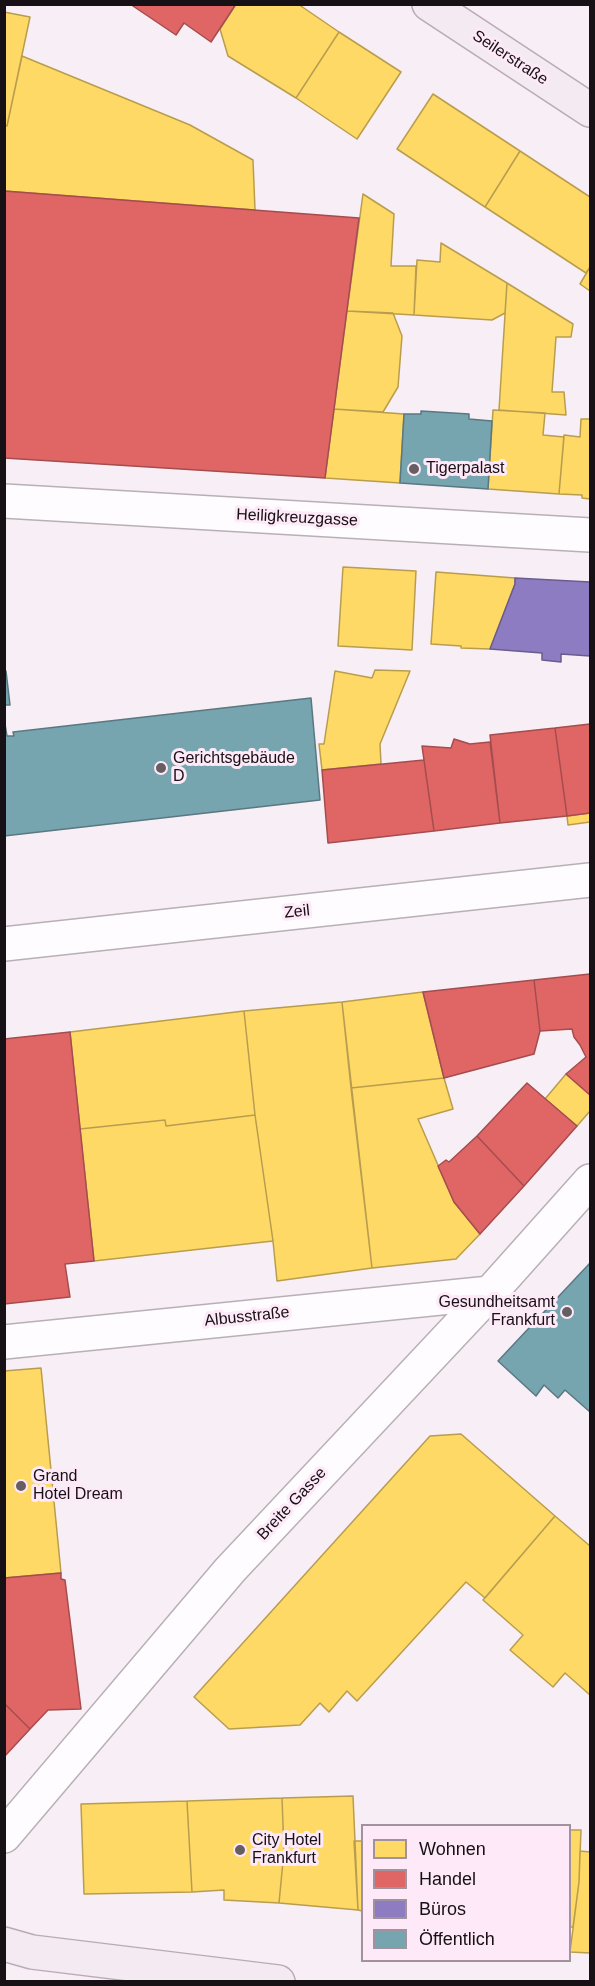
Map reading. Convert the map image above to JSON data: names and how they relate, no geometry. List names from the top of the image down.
{
  "streets": {
    "main road": ["Seilerstraße"],
    "street": [
      "Heiligkreuzgasse",
      "Zeil",
      "Albusstraße",
      "Breite Gasse"
    ]
  },
  "crossings": [
    ["Albusstraße", "Breite Gasse"]
  ],
  "places": [
    "Tigerpalast",
    "Gerichtsgebäude D",
    "Gesundheitsamt Frankfurt",
    "Grand Hotel Dream",
    "City Hotel Frankfurt"
  ],
  "legend": [
    "Wohnen",
    "Handel",
    "Büros",
    "Öffentlich"
  ]
}
